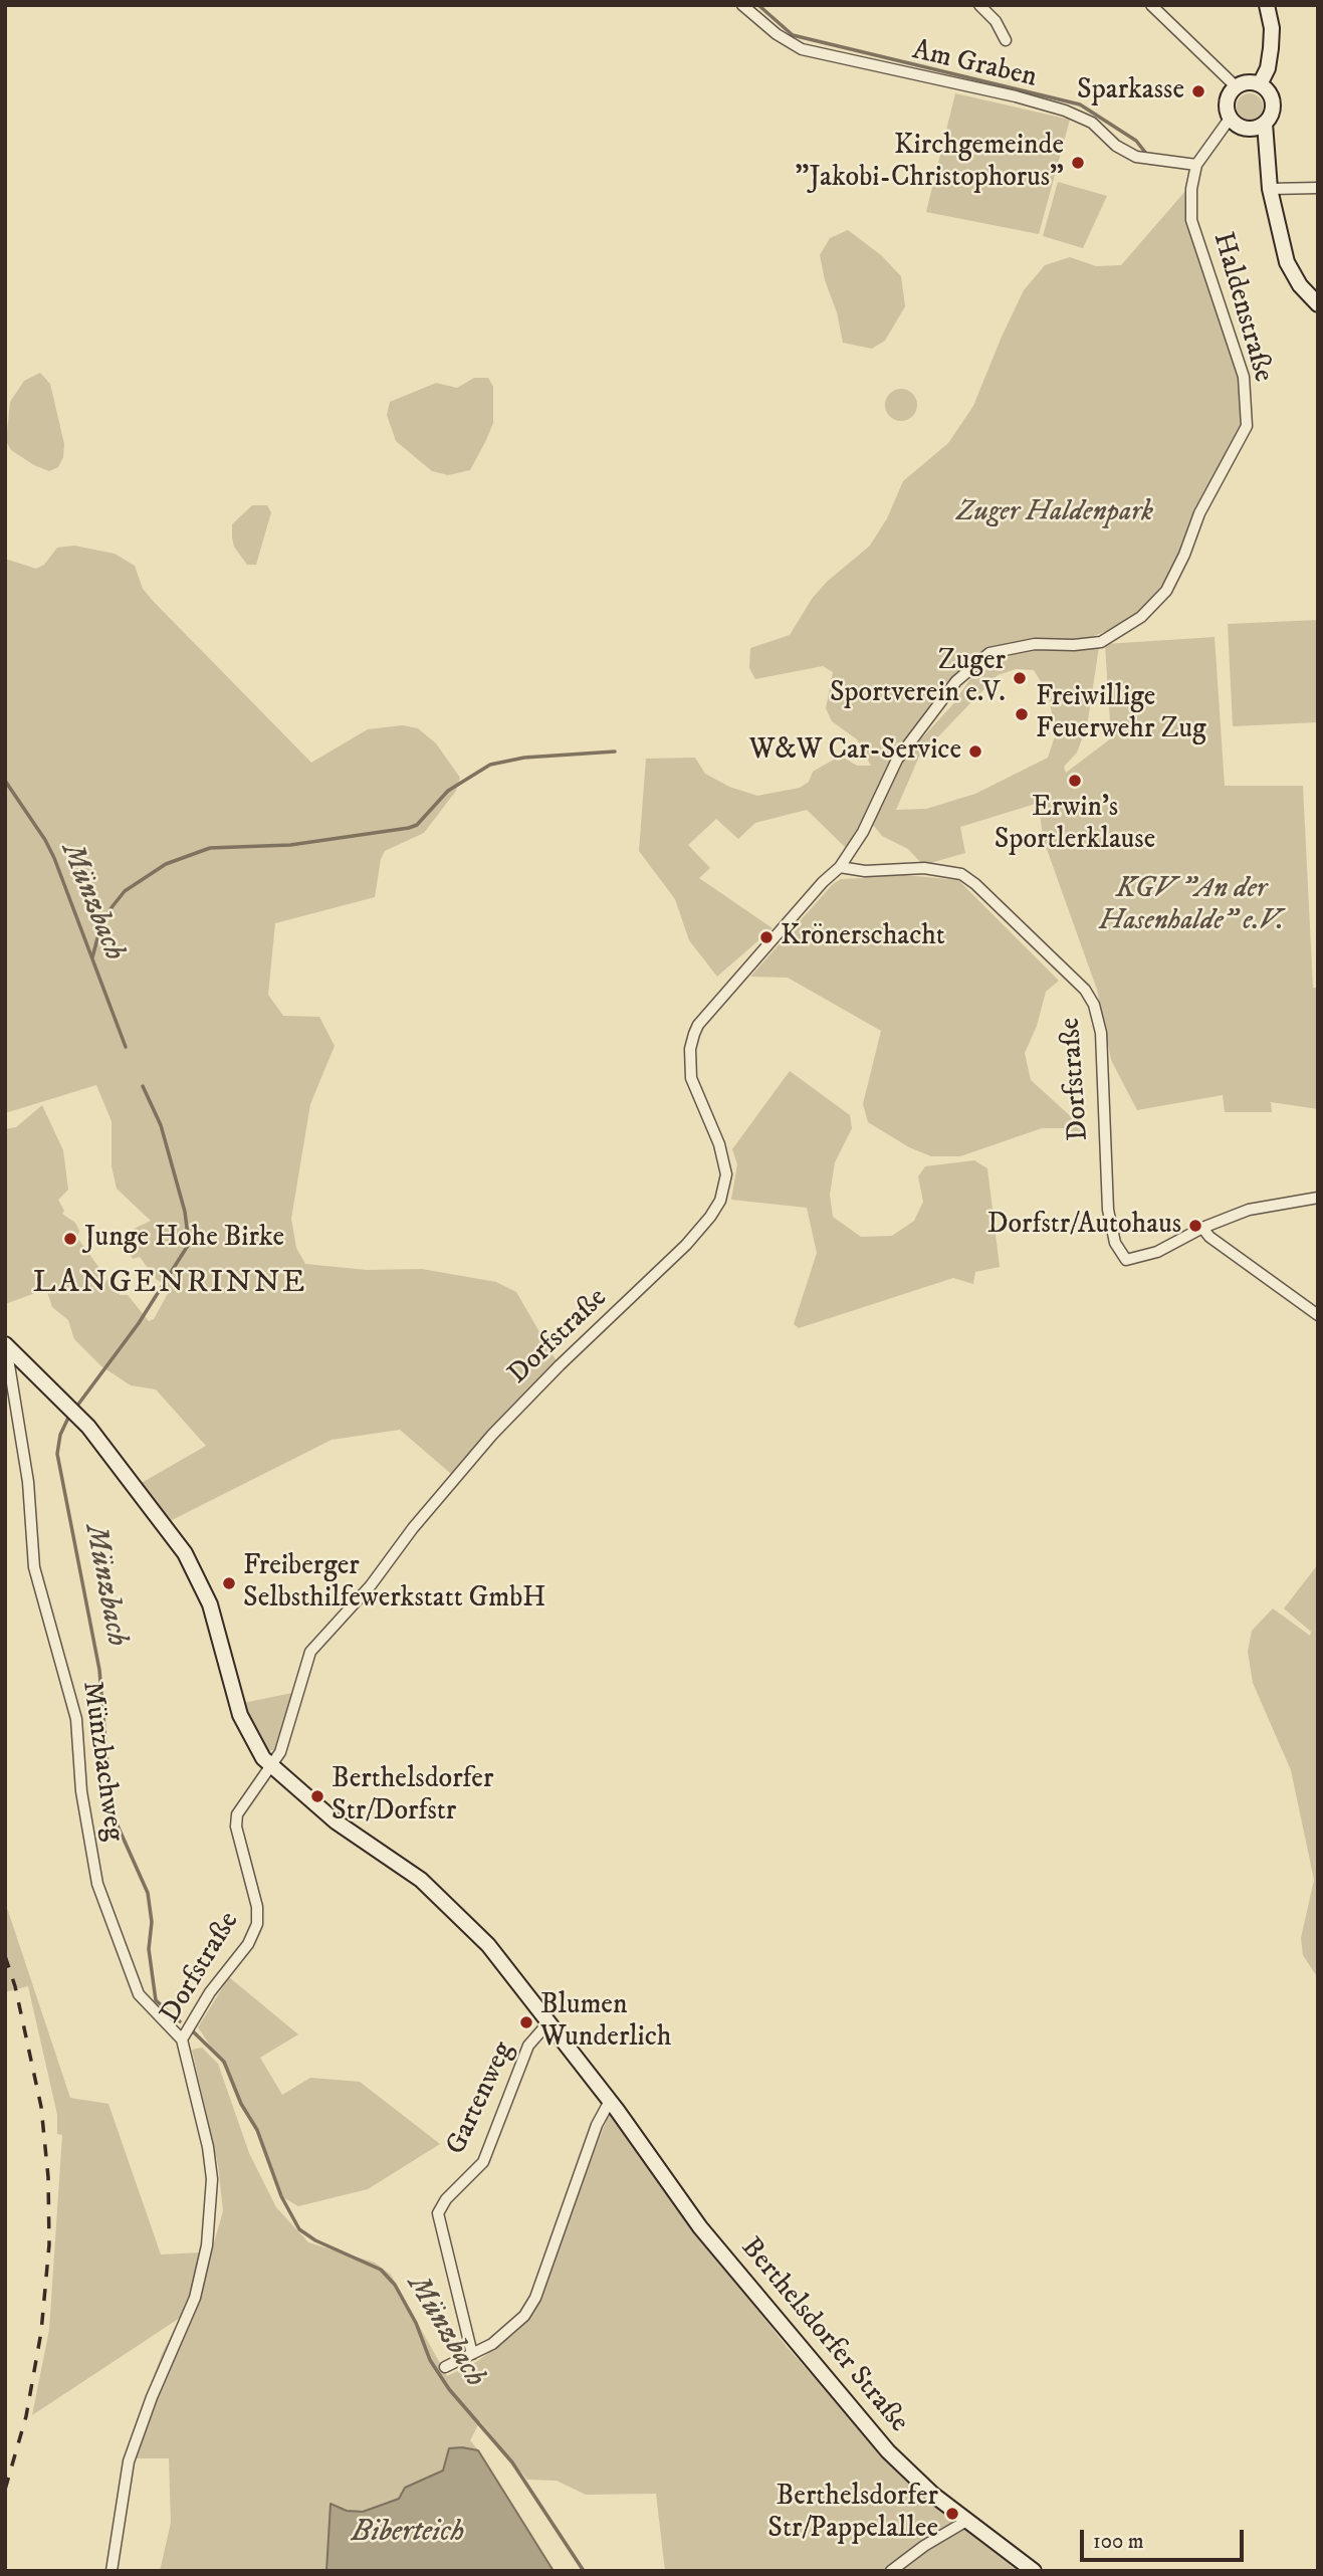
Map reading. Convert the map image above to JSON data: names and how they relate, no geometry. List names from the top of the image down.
{
  "streets": {
    "street": [
      "Am Graben",
      "Haldenstraße",
      "Dorfstraße",
      "Münzbachweg",
      "Gartenweg",
      "Berthelsdorfer Straße"
    ]
  },
  "crossings": [
    ["Am Graben", "Haldenstraße"],
    ["Haldenstraße", "Dorfstraße"],
    ["Dorfstraße", "Münzbachweg"],
    ["Dorfstraße", "Berthelsdorfer Straße"],
    ["Münzbachweg", "Berthelsdorfer Straße"],
    ["Gartenweg", "Berthelsdorfer Straße"]
  ],
  "districts": ["LANGENRINNE"],
  "water": ["Münzbach", "Biberteich"],
  "parks": ["Zuger Haldenpark", "KGV \"An der Hasenhalde\" e.V."],
  "places": [
    "Sparkasse",
    "Kirchgemeinde \"Jakobi-Christophorus\"",
    "Zuger Sportverein e.V.",
    "Freiwillige Feuerwehr Zug",
    "W&W Car-Service",
    "Erwin’s Sportlerklause",
    "Krönerschacht",
    "Dorfstr/Autohaus",
    "Junge Hohe Birke",
    "Freiberger Selbsthilfewerkstatt GmbH",
    "Berthelsdorfer Str/Dorfstr",
    "Blumen Wunderlich",
    "Berthelsdorfer Str/Pappelallee"
  ],
  "scale_bar": "100 m"
}
